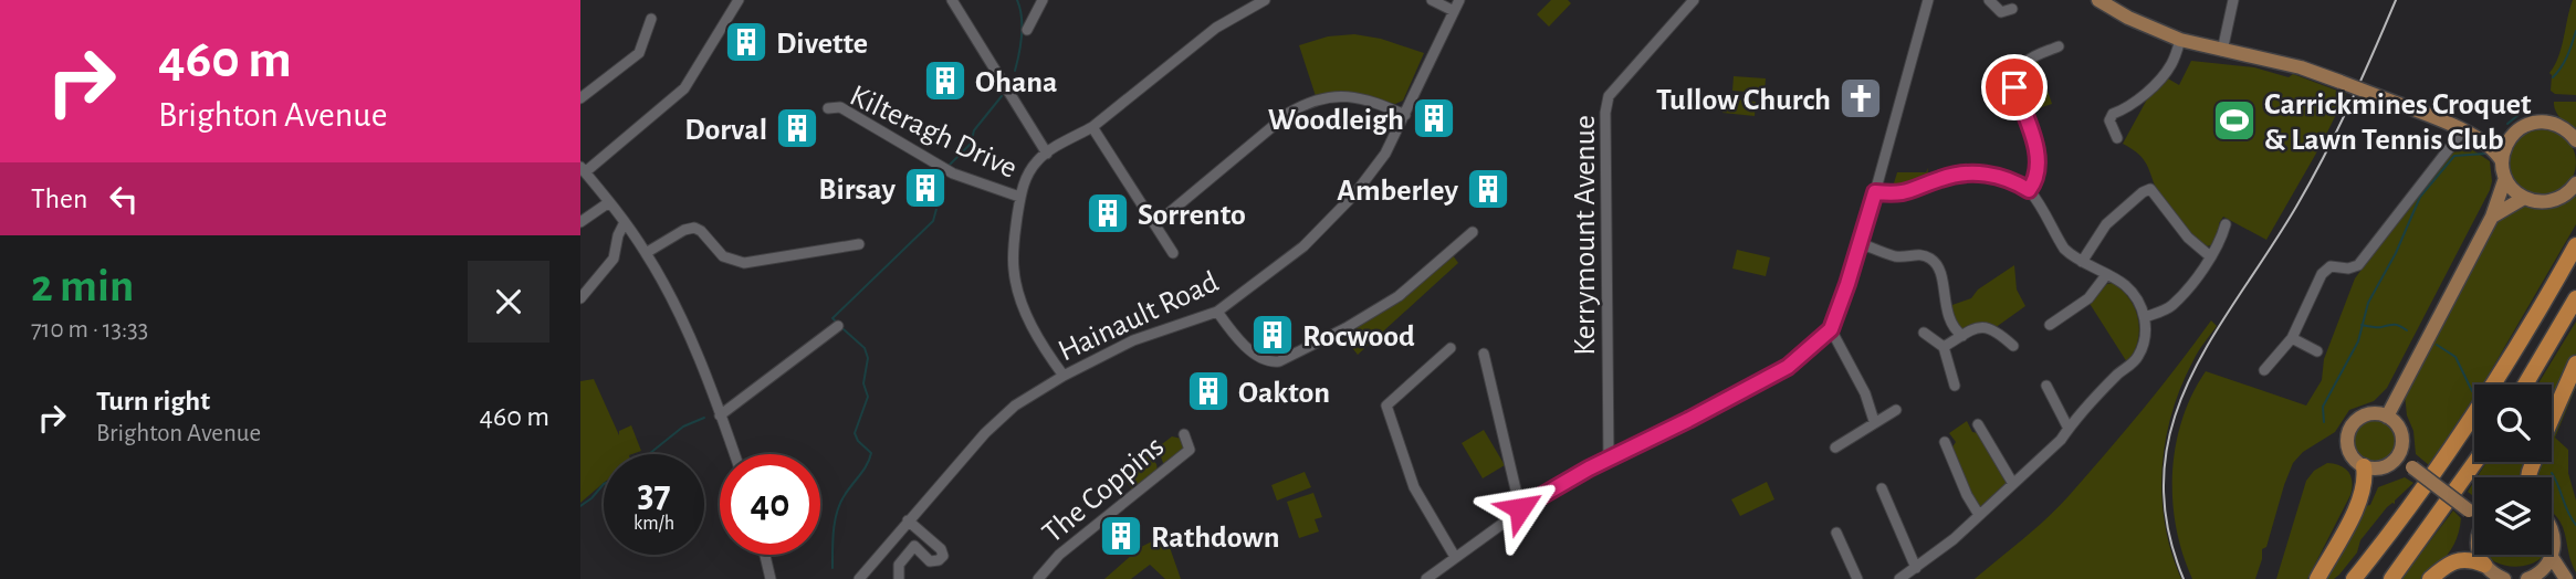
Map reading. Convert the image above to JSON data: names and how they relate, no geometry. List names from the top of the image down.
{
  "streets": {
    "street": [
      "Kilteragh Drive",
      "Kerrymount Avenue",
      "Hainault Road",
      "The Coppins"
    ]
  },
  "places": {
    "building": [
      "Divette",
      "Ohana",
      "Woodleigh",
      "Dorval",
      "Birsay",
      "Amberley",
      "Sorrento",
      "Rocwood",
      "Oakton",
      "Rathdown"
    ],
    "church": ["Tullow Church"],
    "sports": ["Carrickmines Croquet & Lawn Tennis Club"]
  },
  "page": {
    "turn": ["460 m", "Brighton Avenue"],
    "then": "Then",
    "heading": ["2 min", "710 m · 13:33"],
    "list": [
      {
        "name": "Turn right",
        "note": "Brighton Avenue",
        "value": "460 m"
      }
    ],
    "speed": "37 km/h",
    "limit": "40"
  }
}
